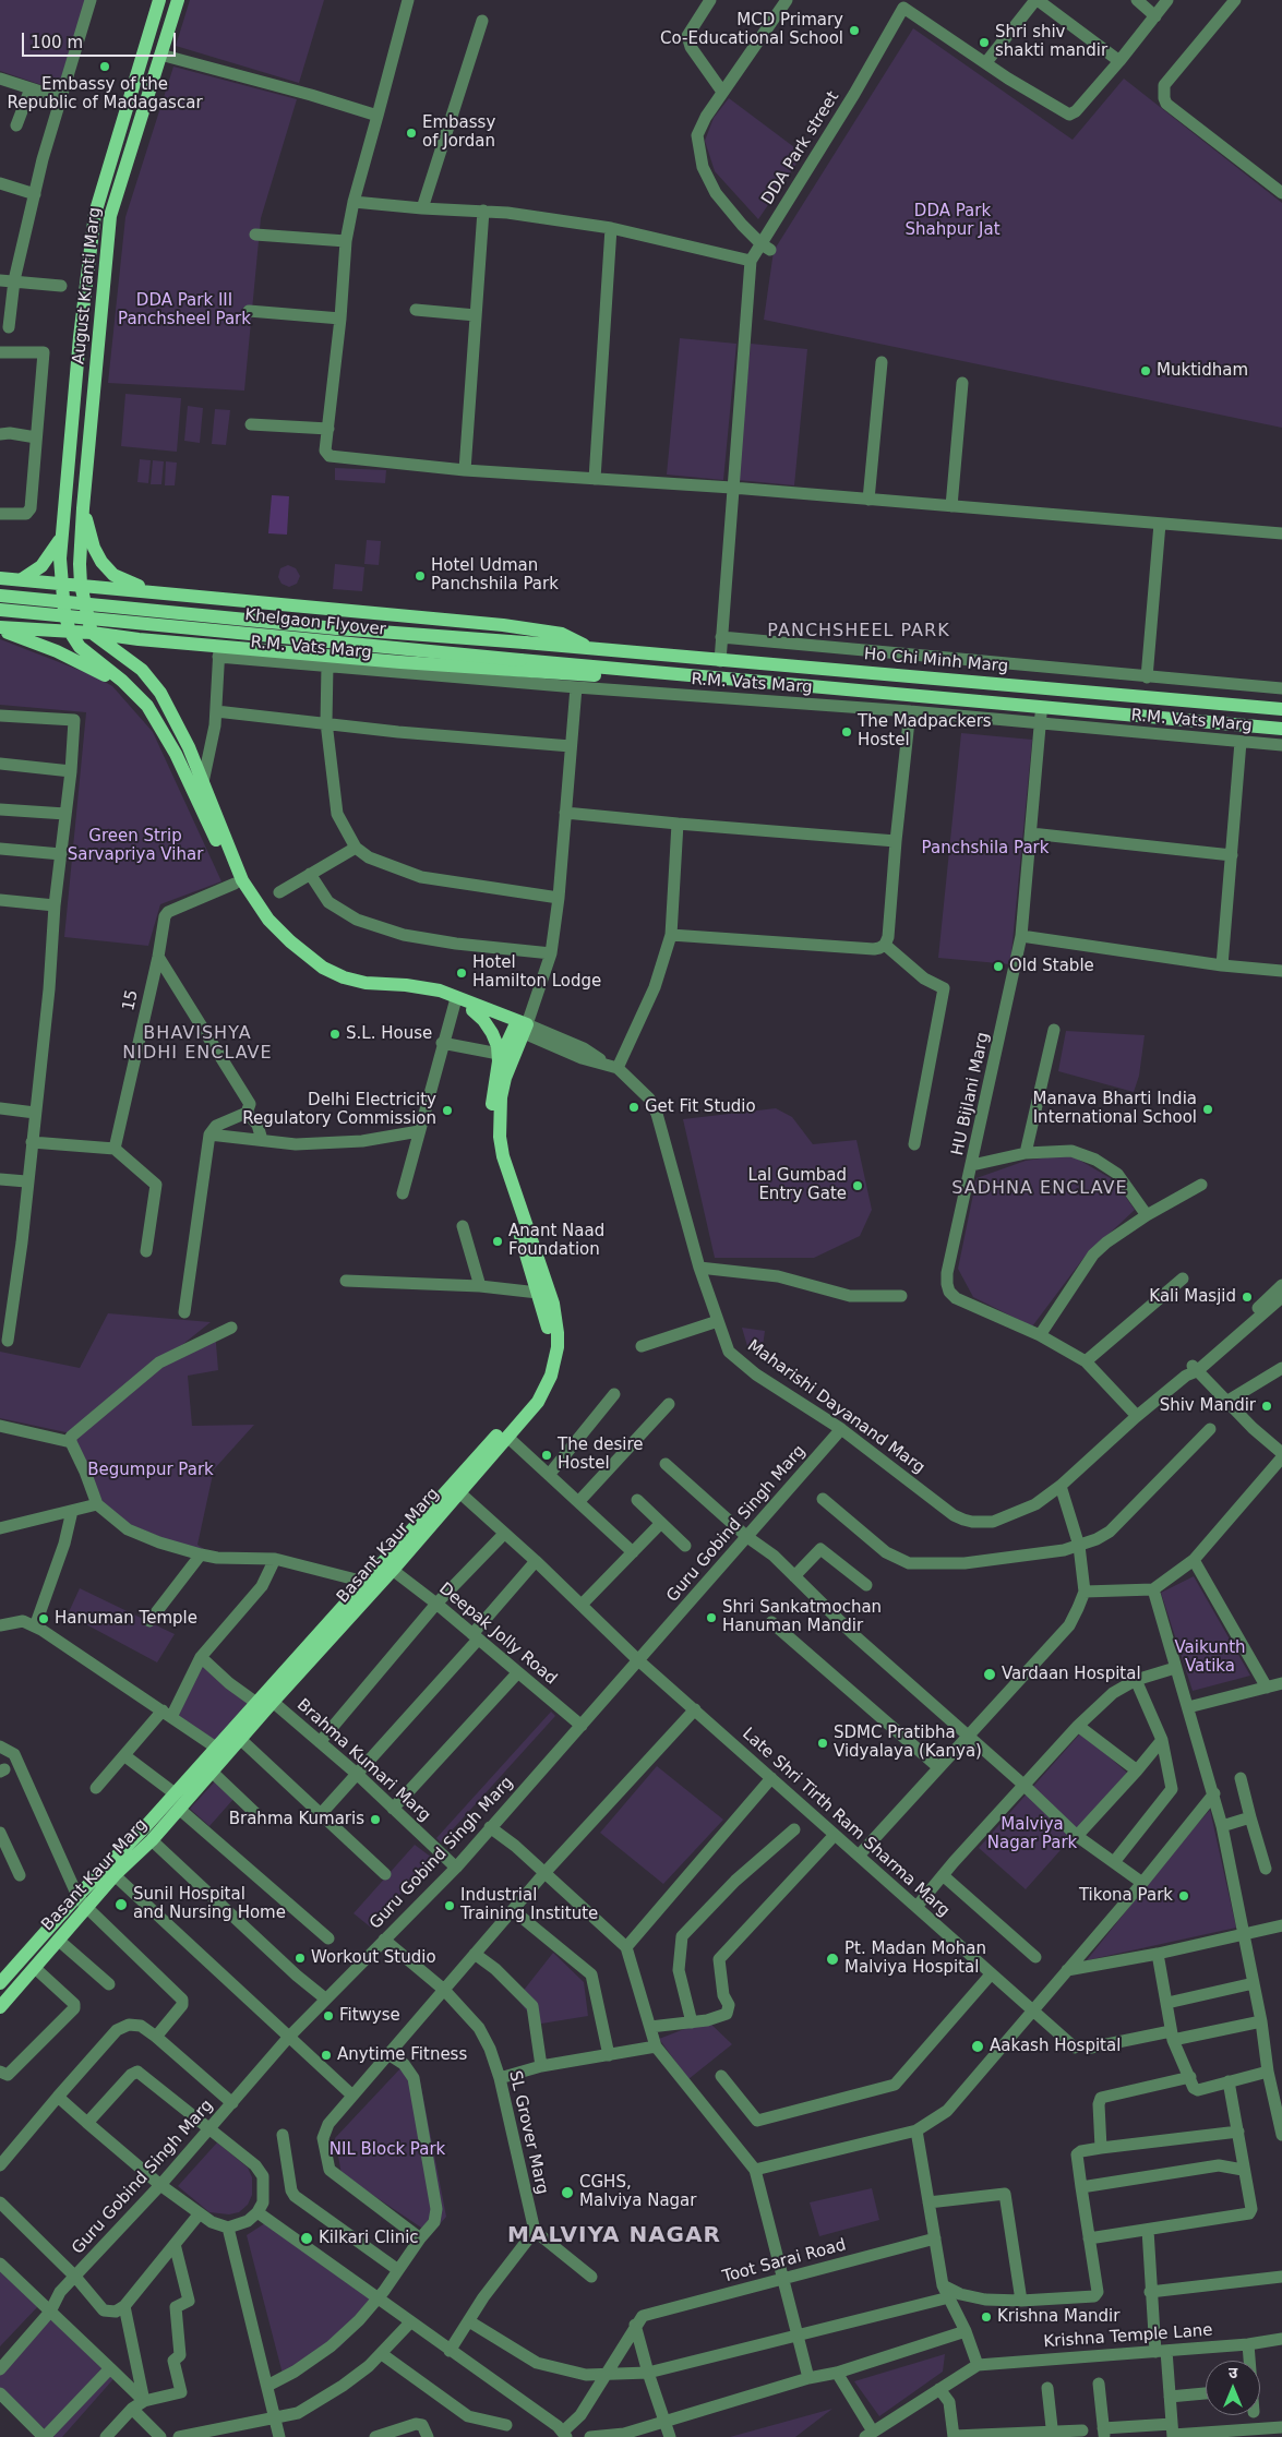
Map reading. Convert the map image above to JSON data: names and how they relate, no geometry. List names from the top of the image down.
{
  "streets": {
    "main road": [
      "August Kranti Marg",
      "Khelgaon Flyover",
      "Ho Chi Minh Marg",
      "Maharishi Dayanand Marg",
      "Basant Kaur Marg"
    ],
    "street": [
      "DDA Park street",
      "R.M. Vats Marg",
      "15",
      "HU Bijlani Marg",
      "Guru Gobind Singh Marg",
      "Deepak Jolly Road",
      "Brahma Kumari Marg",
      "Late Shri Tirth Ram Sharma Marg",
      "SL Grover Marg",
      "Toot Sarai Road",
      "Krishna Temple Lane"
    ]
  },
  "crossings": [
    ["DDA Park street", "Ho Chi Minh Marg"],
    ["Khelgaon Flyover", "Ho Chi Minh Marg"],
    ["R.M. Vats Marg", "HU Bijlani Marg"],
    ["15", "Maharishi Dayanand Marg"],
    ["HU Bijlani Marg", "Maharishi Dayanand Marg"],
    ["Maharishi Dayanand Marg", "Guru Gobind Singh Marg"],
    ["Maharishi Dayanand Marg", "Basant Kaur Marg"],
    ["Guru Gobind Singh Marg", "Deepak Jolly Road"],
    ["Guru Gobind Singh Marg", "Brahma Kumari Marg"],
    ["Guru Gobind Singh Marg", "Late Shri Tirth Ram Sharma Marg"],
    ["Guru Gobind Singh Marg", "SL Grover Marg"],
    ["Basant Kaur Marg", "Deepak Jolly Road"],
    ["Basant Kaur Marg", "Brahma Kumari Marg"],
    ["Basant Kaur Marg", "Late Shri Tirth Ram Sharma Marg"]
  ],
  "districts": [
    "PANCHSHEEL PARK",
    "BHAVISHYA NIDHI ENCLAVE",
    "SADHNA ENCLAVE",
    "MALVIYA NAGAR"
  ],
  "parks": [
    "DDA Park Shahpur Jat",
    "DDA Park III Panchsheel Park",
    "Green Strip Sarvapriya Vihar",
    "Panchshila Park",
    "Begumpur Park",
    "Vaikunth Vatika",
    "Malviya Nagar Park",
    "NIL Block Park"
  ],
  "places": [
    "MCD Primary Co-Educational School",
    "Shri shiv shakti mandir",
    "Embassy of the Republic of Madagascar",
    "Embassy of Jordan",
    "Muktidham",
    "Hotel Udman Panchshila Park",
    "The Madpackers Hostel",
    "Old Stable",
    "Hotel Hamilton Lodge",
    "S.L. House",
    "Get Fit Studio",
    "Manava Bharti India International School",
    "Delhi Electricity Regulatory Commission",
    "Lal Gumbad Entry Gate",
    "Anant Naad Foundation",
    "Kali Masjid",
    "Shiv Mandir",
    "The desire Hostel",
    "Shri Sankatmochan Hanuman Mandir",
    "Hanuman Temple",
    "Vardaan Hospital",
    "SDMC Pratibha Vidyalaya (Kanya)",
    "Brahma Kumaris",
    "Tikona Park",
    "Sunil Hospital and Nursing Home",
    "Industrial Training Institute",
    "Workout Studio",
    "Pt. Madan Mohan Malviya Hospital",
    "Fitwyse",
    "Aakash Hospital",
    "Anytime Fitness",
    "CGHS, Malviya Nagar",
    "Kilkari Clinic",
    "Krishna Mandir"
  ],
  "scale_bar": "100 m",
  "north": "top"
}
